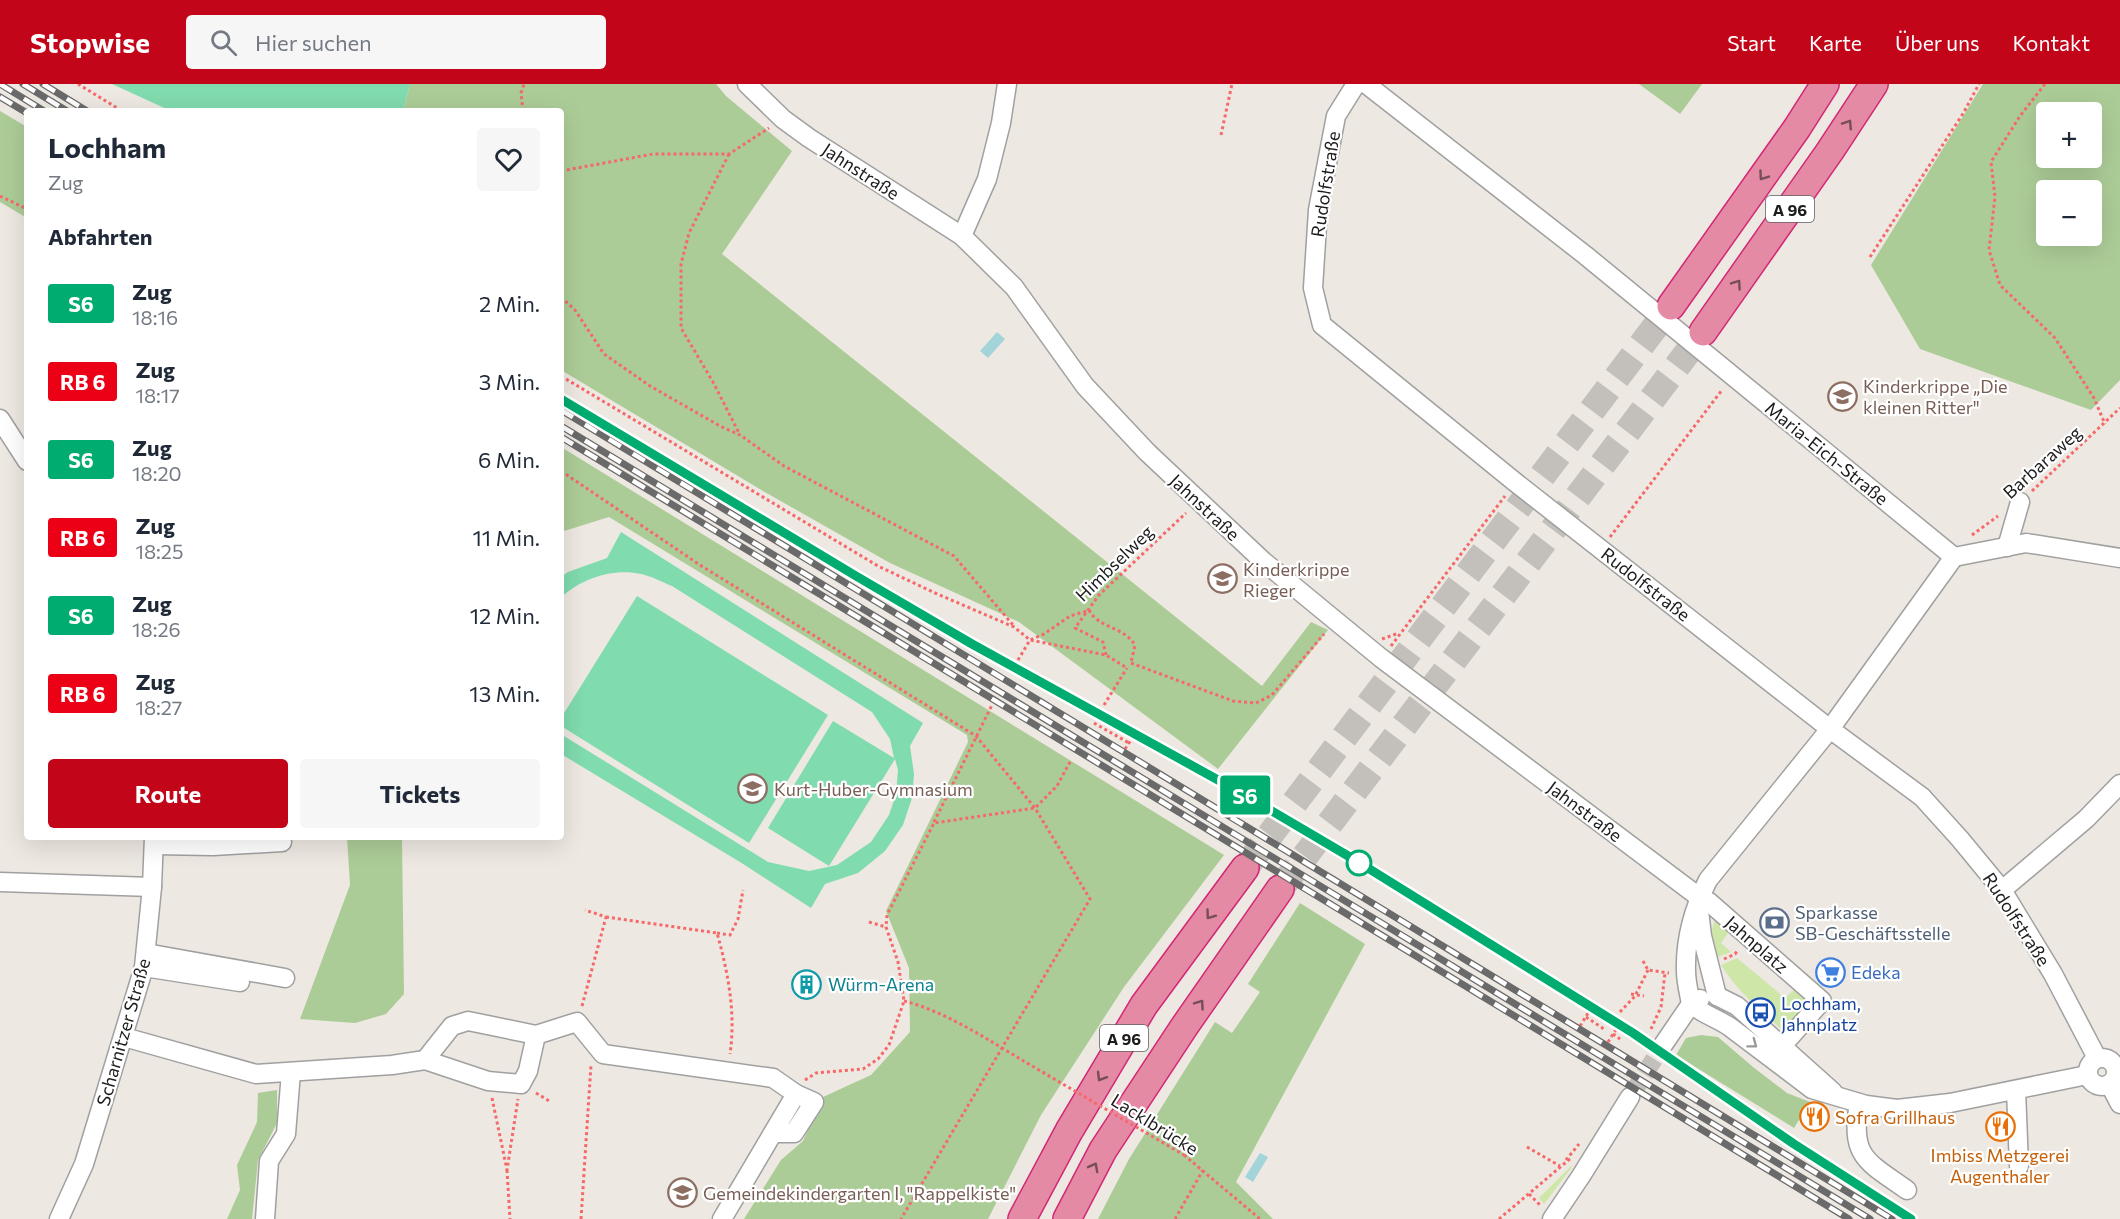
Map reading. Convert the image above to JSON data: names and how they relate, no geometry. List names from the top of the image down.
{
  "streets": {
    "highway": ["A 96"],
    "street": [
      "Jahnstraße",
      "Rudolfstraße",
      "Maria-Eich-Straße",
      "Jahnplatz",
      "Scharnitzer Straße"
    ],
    "path": ["Barbaraweg", "Himbselweg", "Lacklbrücke"]
  },
  "crossings": [
    ["Jahnstraße", "Himbselweg"],
    ["Jahnstraße", "Jahnplatz"],
    ["Maria-Eich-Straße", "Barbaraweg"]
  ],
  "places": {
    "school or university": [
      "Kinderkrippe „Die kleinen Ritter\"",
      "Kinderkrippe Rieger",
      "Kurt-Huber-Gymnasium",
      "Gemeindekindergarten I, \"Rappelkiste\""
    ],
    "bank": ["Sparkasse SB-Geschäftsstelle"],
    "supermarket": ["Edeka"],
    "building": ["Würm-Arena"],
    "bus stop": ["Lochham, Jahnplatz"],
    "restaurant": ["Sofra Grillhaus", "Imbiss Metzgerei Augenthaler"]
  },
  "page": {
    "header": "Stopwise",
    "search": "Hier suchen",
    "nav": [
      "Start",
      "Karte",
      "Über uns",
      "Kontakt"
    ],
    "on_map": "S6",
    "map_buttons": ["+", "−"],
    "heading": [
      ["Lochham", "Zug"],
      "Abfahrten"
    ],
    "list": [
      {
        "mark": "S6",
        "name": "Zug",
        "note": "18:16",
        "value": "2 Min."
      },
      {
        "mark": "RB 6",
        "name": "Zug",
        "note": "18:17",
        "value": "3 Min."
      },
      {
        "mark": "S6",
        "name": "Zug",
        "note": "18:20",
        "value": "6 Min."
      },
      {
        "mark": "RB 6",
        "name": "Zug",
        "note": "18:25",
        "value": "11 Min."
      },
      {
        "mark": "S6",
        "name": "Zug",
        "note": "18:26",
        "value": "12 Min."
      },
      {
        "mark": "RB 6",
        "name": "Zug",
        "note": "18:27",
        "value": "13 Min."
      }
    ],
    "buttons": ["Route", "Tickets"]
  }
}
